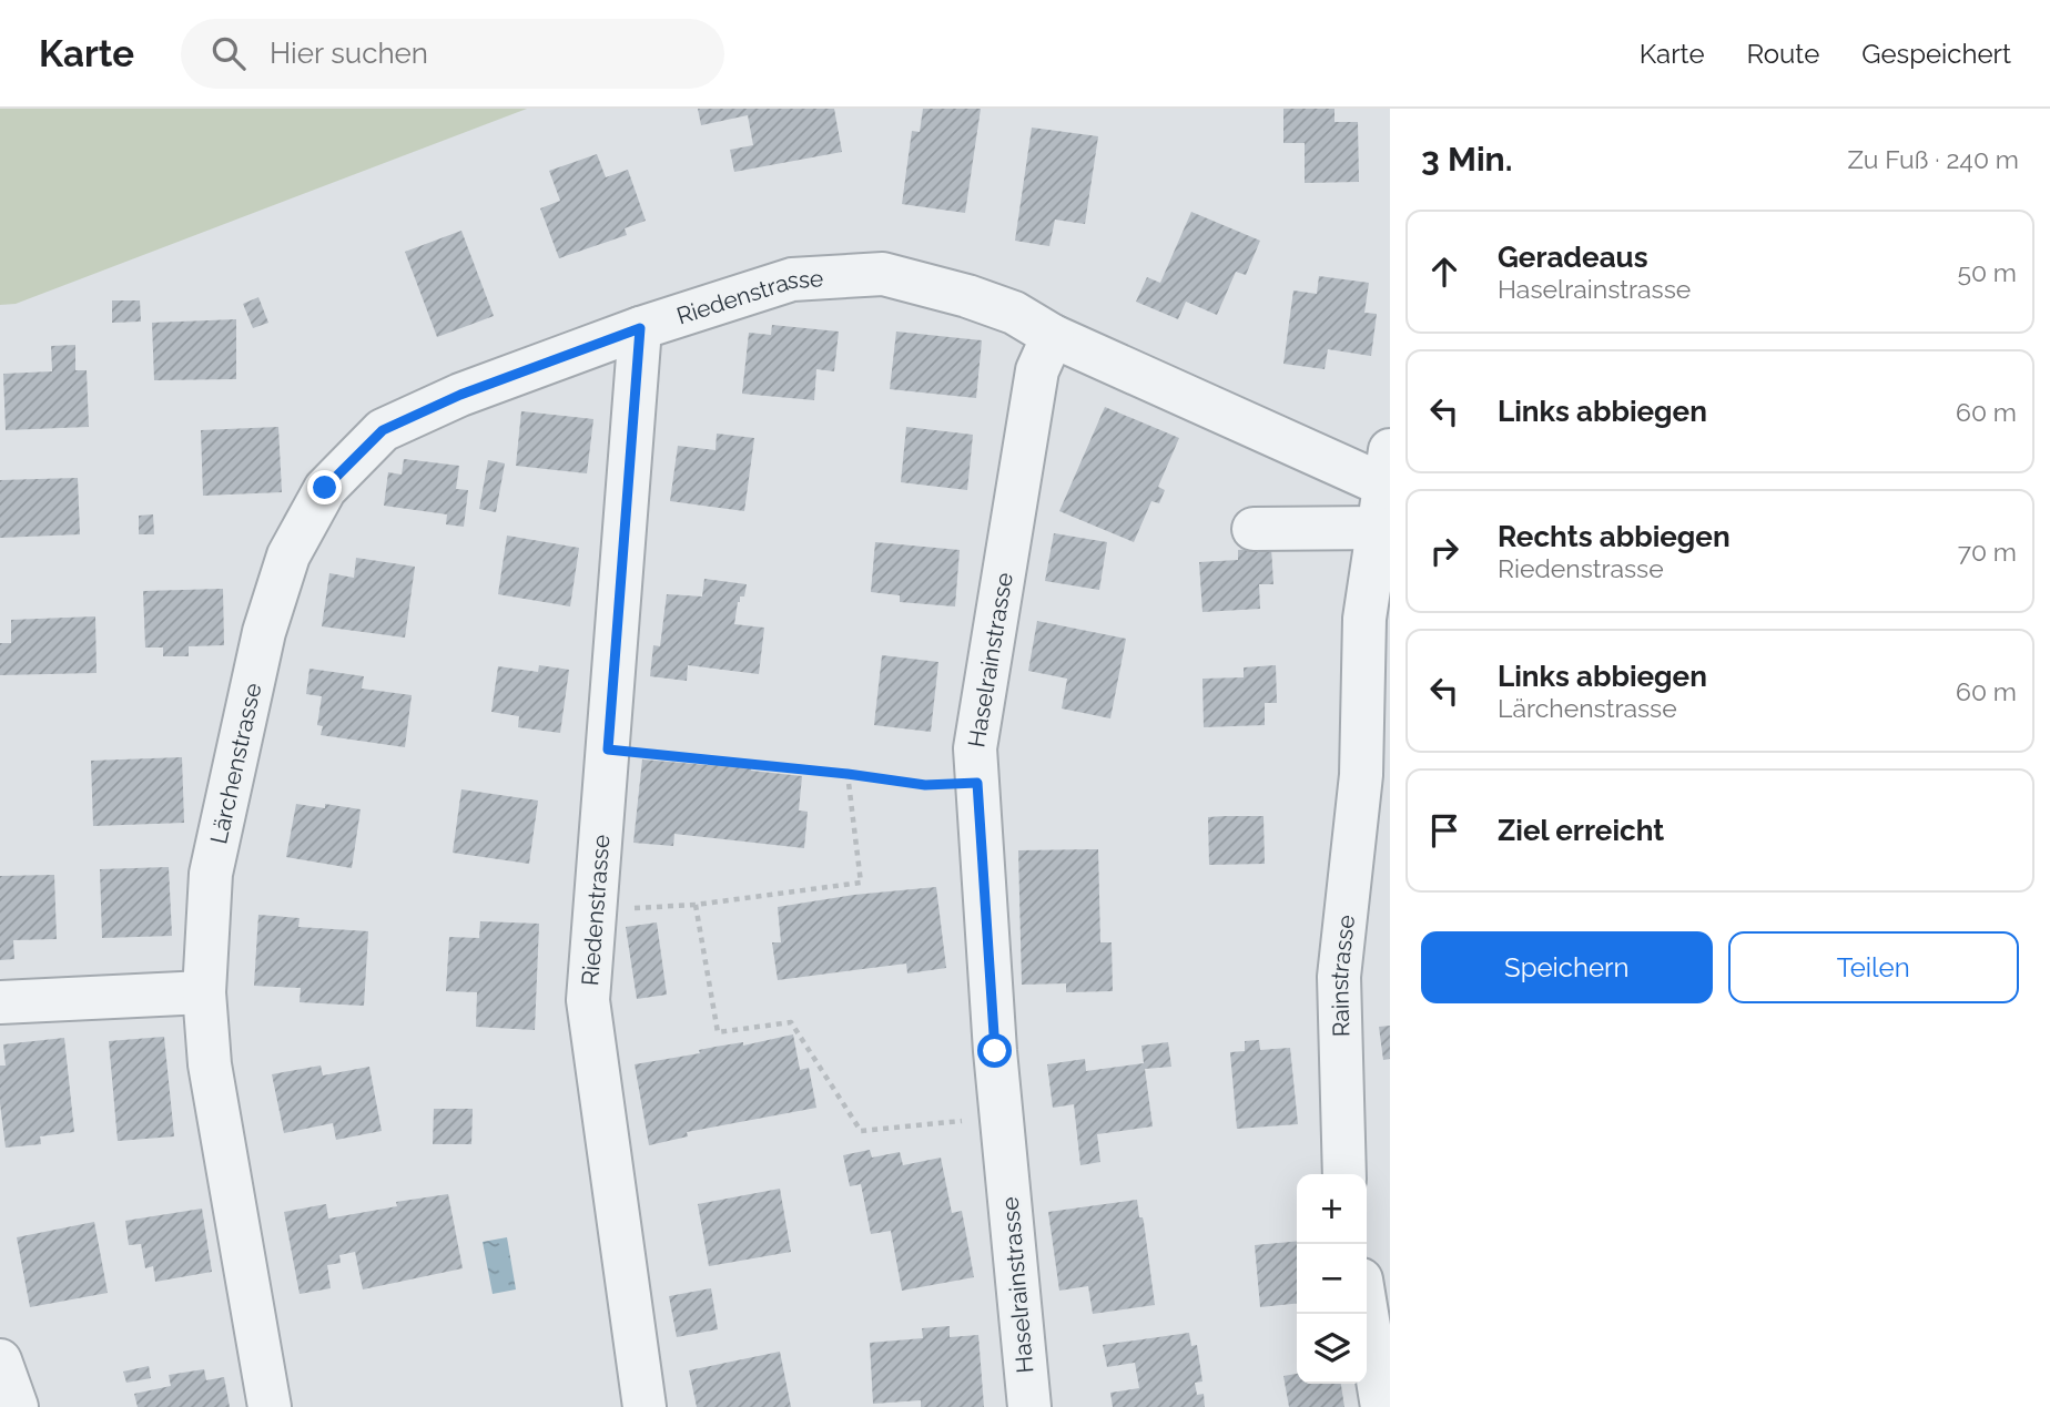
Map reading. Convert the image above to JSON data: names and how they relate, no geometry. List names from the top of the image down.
{
  "streets": {
    "street": [
      "Riedenstrasse",
      "Haselrainstrasse",
      "Lärchenstrasse",
      "Rainstrasse"
    ]
  },
  "crossings": [
    ["Riedenstrasse", "Haselrainstrasse"],
    ["Riedenstrasse", "Lärchenstrasse"],
    ["Riedenstrasse", "Rainstrasse"]
  ],
  "page": {
    "header": "Karte",
    "search": "Hier suchen",
    "nav": ["Karte", "Route", "Gespeichert"],
    "heading": ["3 Min.", "Zu Fuß · 240 m"],
    "list": [
      ["Geradeaus", "Haselrainstrasse", "50 m"],
      ["Links abbiegen", "60 m"],
      ["Rechts abbiegen", "Riedenstrasse", "70 m"],
      ["Links abbiegen", "Lärchenstrasse", "60 m"],
      "Ziel erreicht"
    ],
    "buttons": ["Speichern", "Teilen"],
    "map_buttons": ["+", "−"]
  }
}
